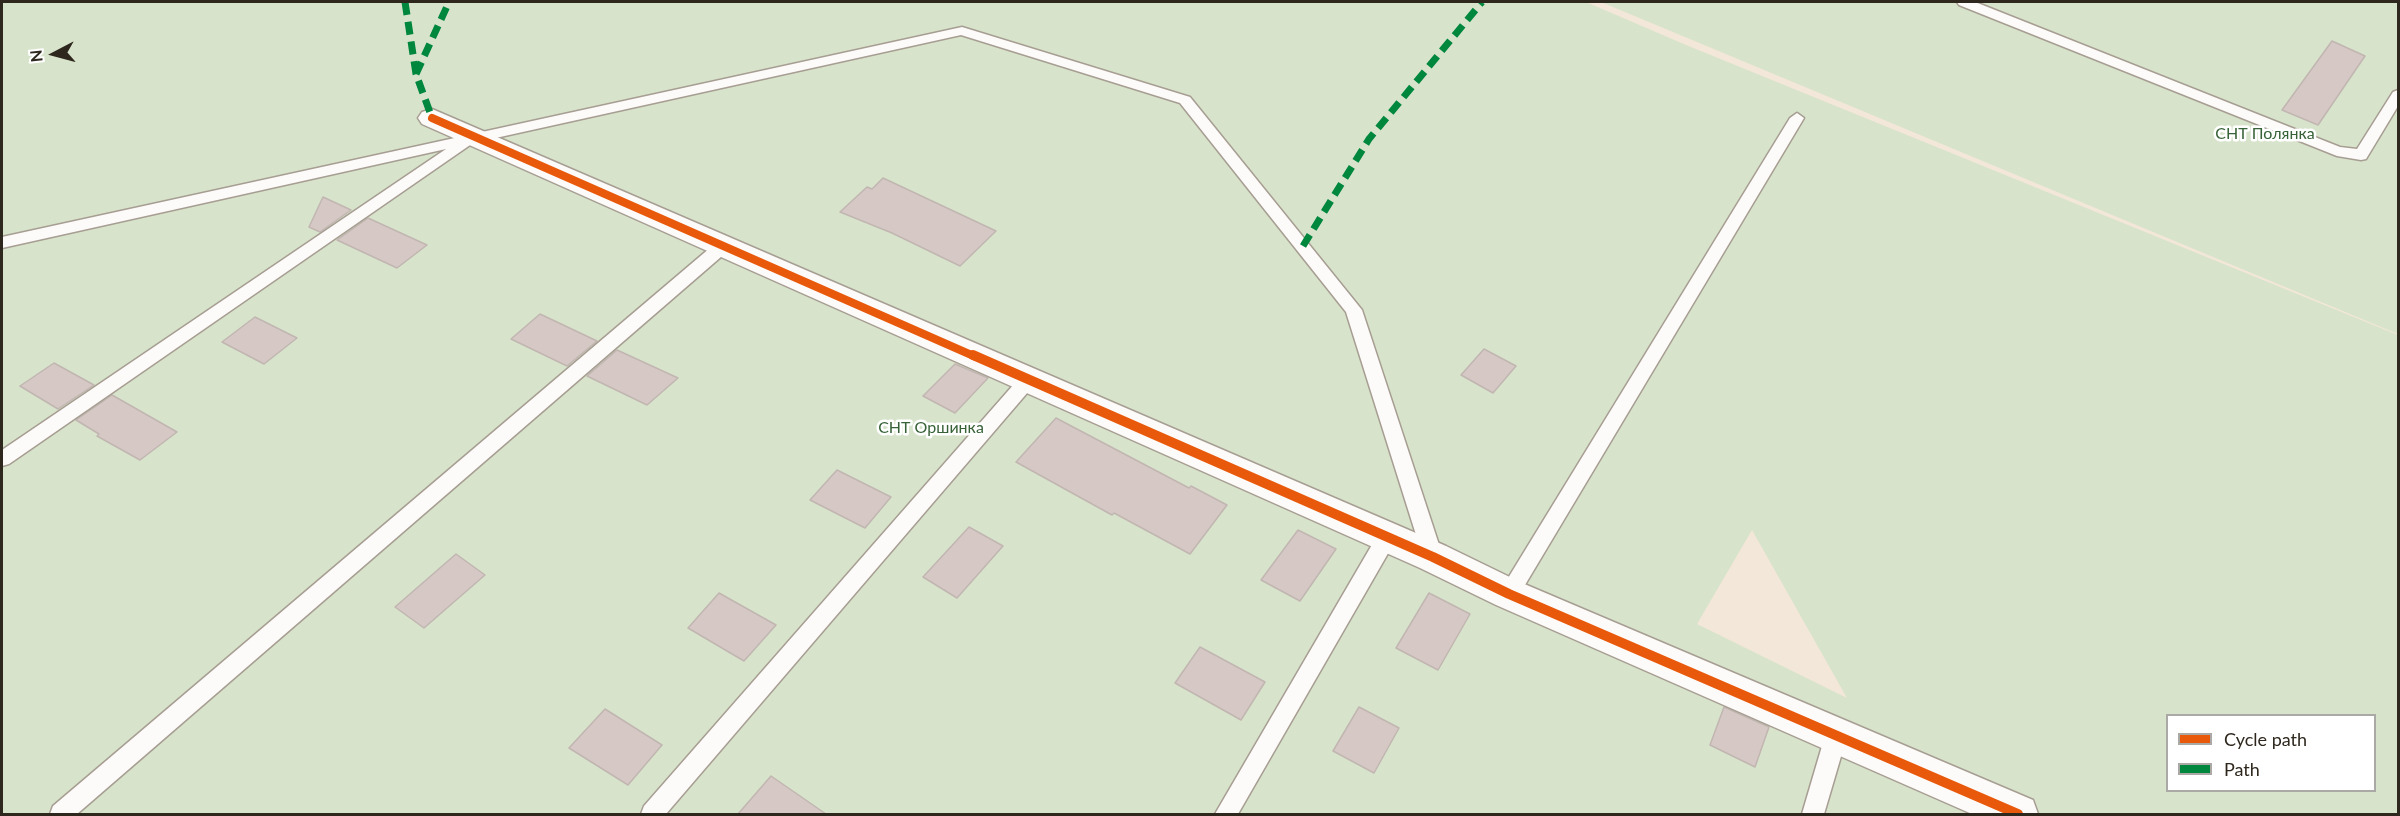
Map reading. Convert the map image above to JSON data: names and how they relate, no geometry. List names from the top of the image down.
{
  "parks": ["СНТ Полянка", "СНТ Оршинка"],
  "legend": ["Cycle path", "Path"],
  "north": "left"
}
